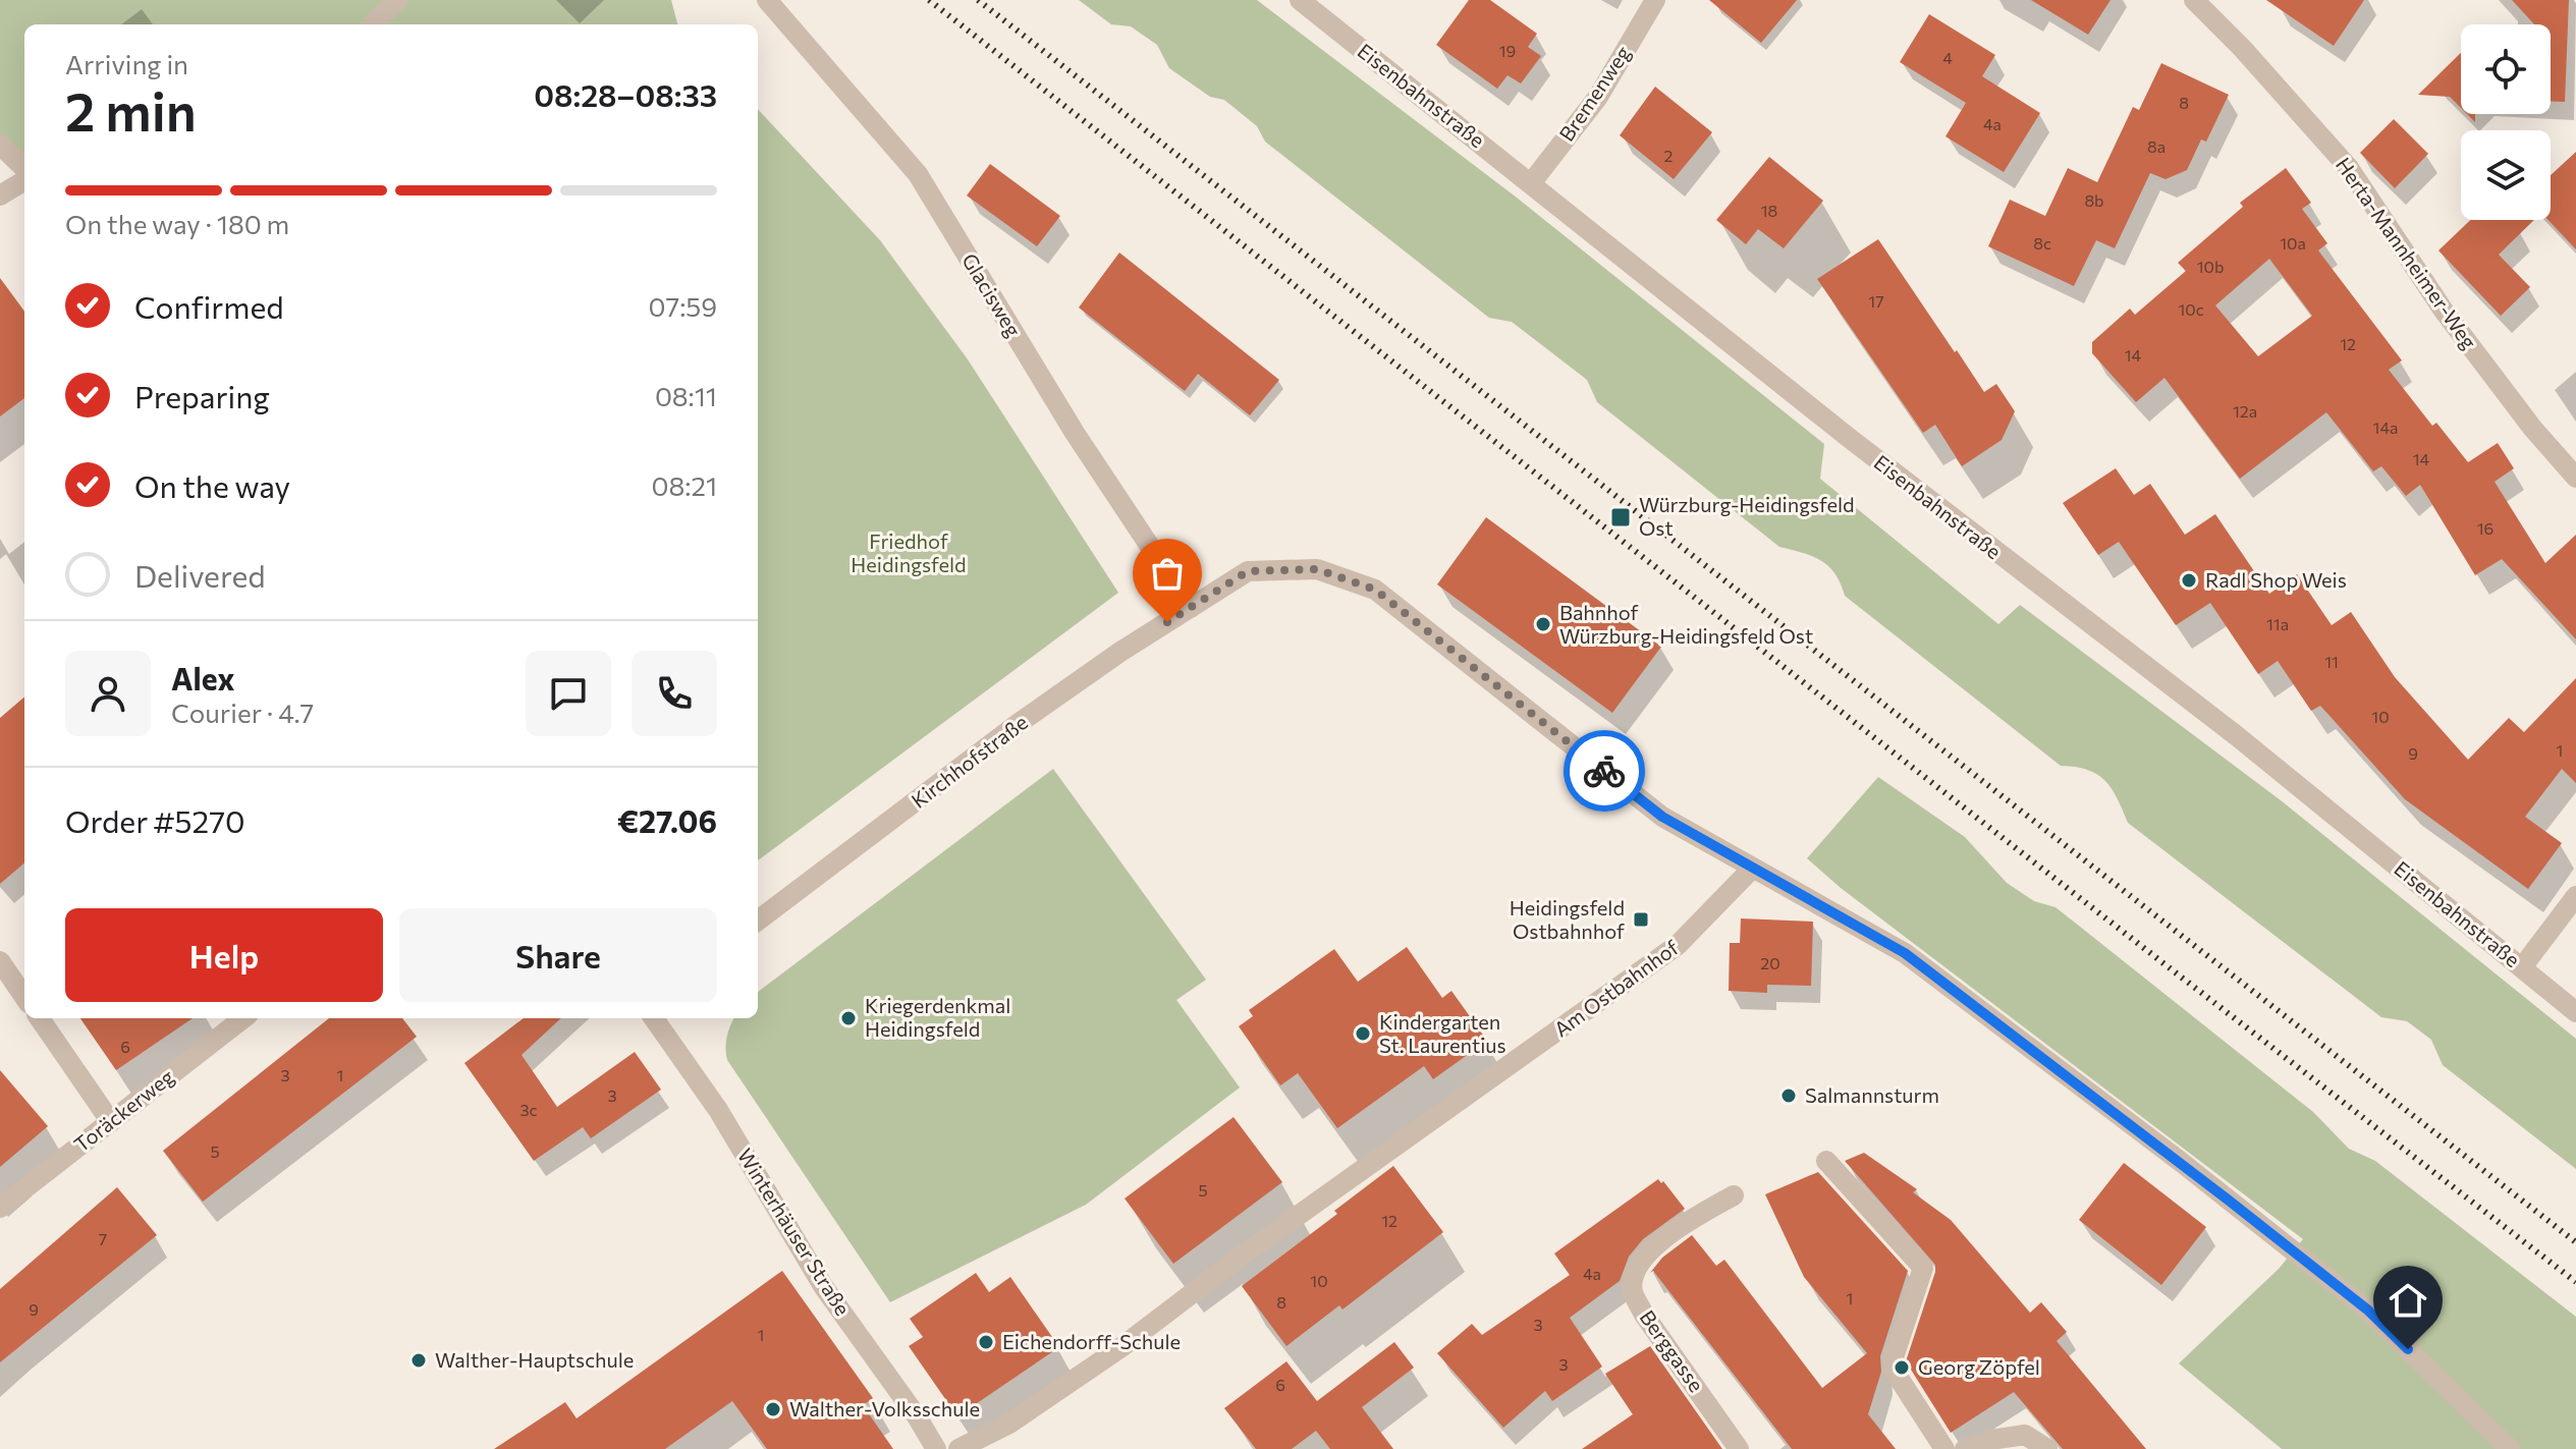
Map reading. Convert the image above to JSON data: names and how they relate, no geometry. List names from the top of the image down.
{
  "streets": {
    "street": [
      "Bremenweg",
      "Eisenbahnstraße",
      "Herta-Mannheimer-Weg",
      "Glacisweg",
      "Kirchhofstraße",
      "Am Ostbahnhof",
      "Toräckerweg",
      "Winterhäuser Straße",
      "Berggasse"
    ]
  },
  "crossings": [
    ["Bremenweg", "Eisenbahnstraße"],
    ["Glacisweg", "Kirchhofstraße"]
  ],
  "parks": ["Friedhof Heidingsfeld"],
  "places": {
    "transit": ["Würzburg-Heidingsfeld Ost", "Heidingsfeld Ostbahnhof"],
    "other": [
      "Radl Shop Weis",
      "Bahnhof Würzburg-Heidingsfeld Ost",
      "Kriegerdenkmal Heidingsfeld",
      "Kindergarten St. Laurentius",
      "Salmannsturm",
      "Eichendorff-Schule",
      "Walther-Hauptschule",
      "Georg Zöpfel",
      "Walther-Volksschule"
    ]
  },
  "house_numbers": [
    "19",
    "4",
    "8",
    "4a",
    "8a",
    "2",
    "8b",
    "18",
    "8c",
    "10a",
    "10b",
    "17",
    "10c",
    "12",
    "14",
    "12a",
    "14a",
    "14",
    "16",
    "11a",
    "11",
    "10",
    "1",
    "9",
    "20",
    "6",
    "3",
    "1",
    "3",
    "3c",
    "5",
    "5",
    "12",
    "7",
    "4a",
    "10",
    "1",
    "8",
    "9",
    "3",
    "1",
    "3",
    "6"
  ],
  "page": {
    "heading": ["2 min", "Arriving in", "08:28–08:33"],
    "panel": [
      "Alex",
      "Courier · 4.7",
      "Order #5270",
      "€27.06"
    ],
    "bar": "On the way · 180 m",
    "list": [
      ["Confirmed", "07:59"],
      ["Preparing", "08:11"],
      ["On the way", "08:21"],
      "Delivered"
    ],
    "buttons": ["Help", "Share"]
  }
}
